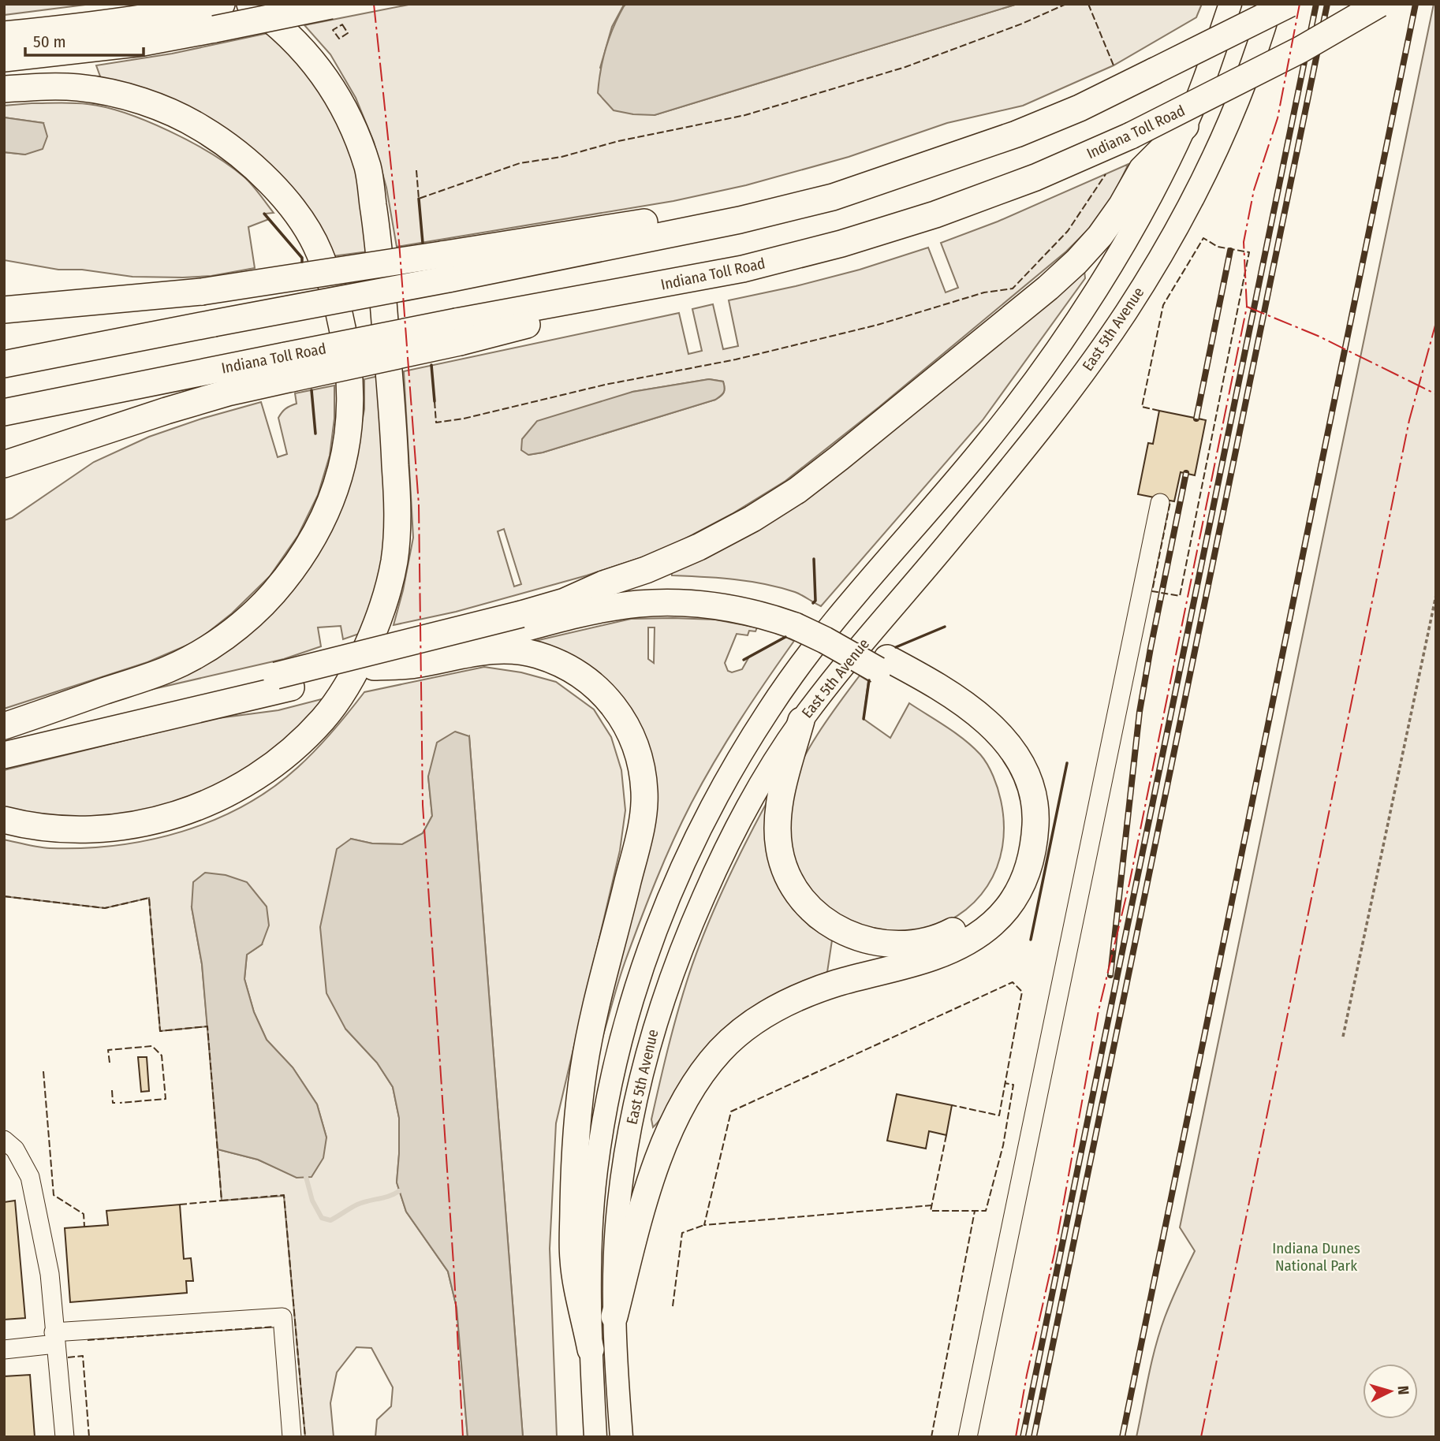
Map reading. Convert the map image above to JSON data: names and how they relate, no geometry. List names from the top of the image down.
{
  "streets": {
    "highway": ["Indiana Toll Road"],
    "main road": ["East 5th Avenue"]
  },
  "parks": ["Indiana Dunes National Park"],
  "scale_bar": "50 m",
  "north": "right"
}
